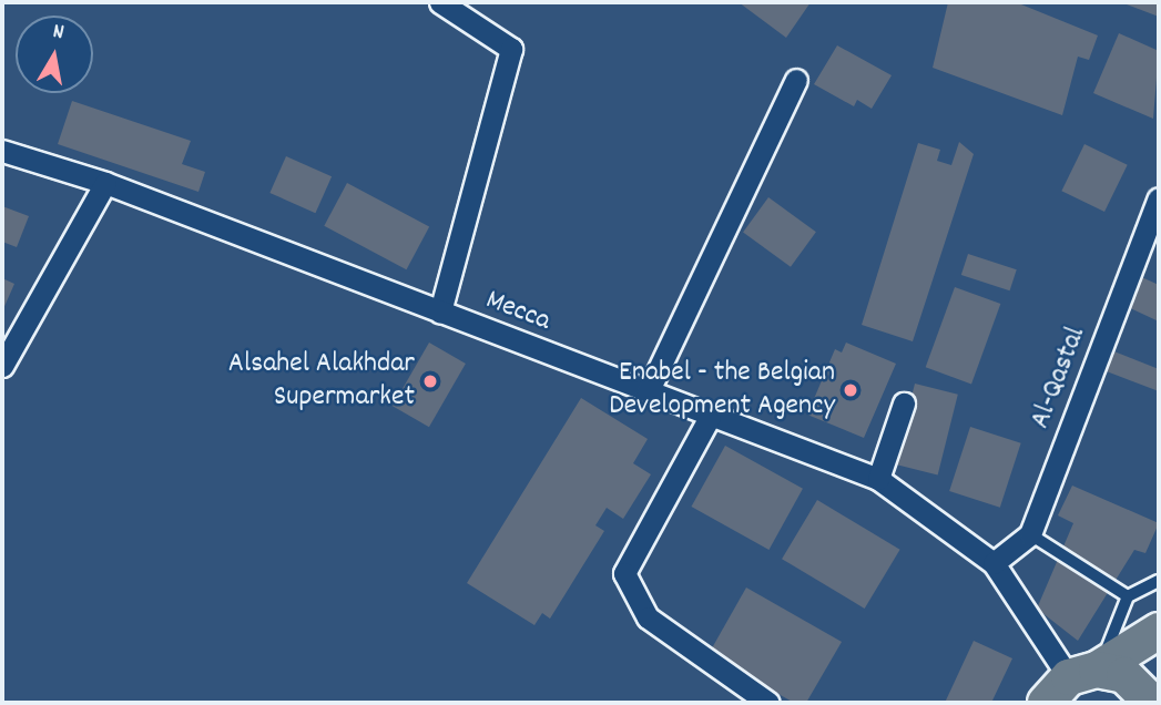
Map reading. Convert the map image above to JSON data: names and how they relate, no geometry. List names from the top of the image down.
{
  "streets": {
    "street": ["Mecca", "Al-Qastal"]
  },
  "places": ["Alsahel Alakhdar Supermarket", "Enabel - the Belgian Development Agency"],
  "north": "top"
}
